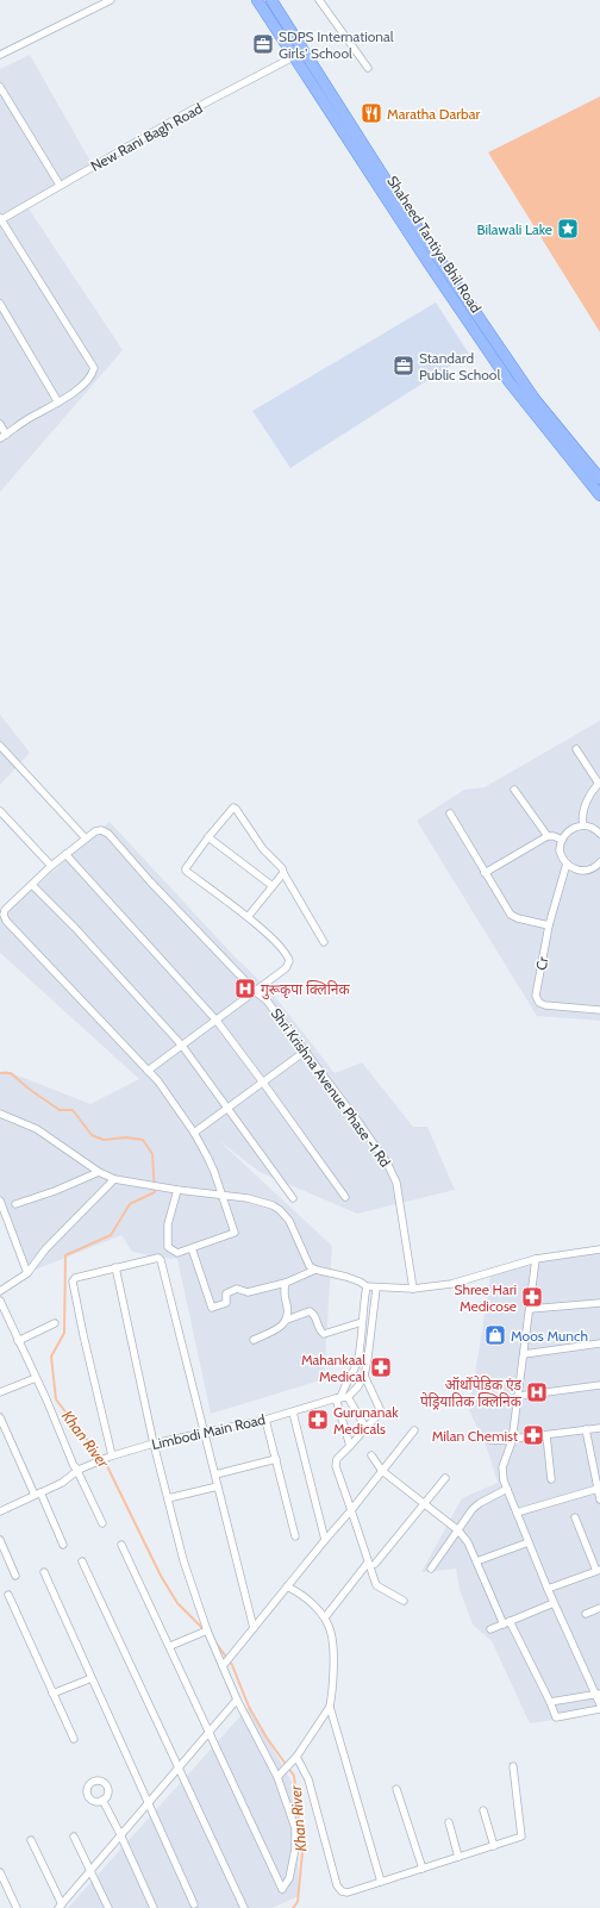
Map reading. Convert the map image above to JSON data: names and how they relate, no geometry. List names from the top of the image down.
{
  "streets": {
    "main road": ["Shaheed Tantiya Bhil Road"],
    "street": [
      "New Rani Bagh Road",
      "Cr",
      "Shri Krishna Avenue Phase -1 Rd",
      "Limbodi Main Road"
    ]
  },
  "crossings": [
    ["New Rani Bagh Road", "Shaheed Tantiya Bhil Road"]
  ],
  "water": ["Khan River"],
  "places": {
    "office": ["SDPS International Girls' School", "Standard Public School"],
    "restaurant": ["Maratha Darbar"],
    "place": ["Bilawali Lake"],
    "hospital": ["गुरूकृपा क्लिनिक", "ऑर्थोपेडिक एंड पेड्रियातिक क्लिनिक"],
    "pharmacy": [
      "Shree Hari Medicose",
      "Mahankaal Medical",
      "Gurunanak Medicals",
      "Milan Chemist"
    ],
    "shop": ["Moos Munch"]
  }
}
